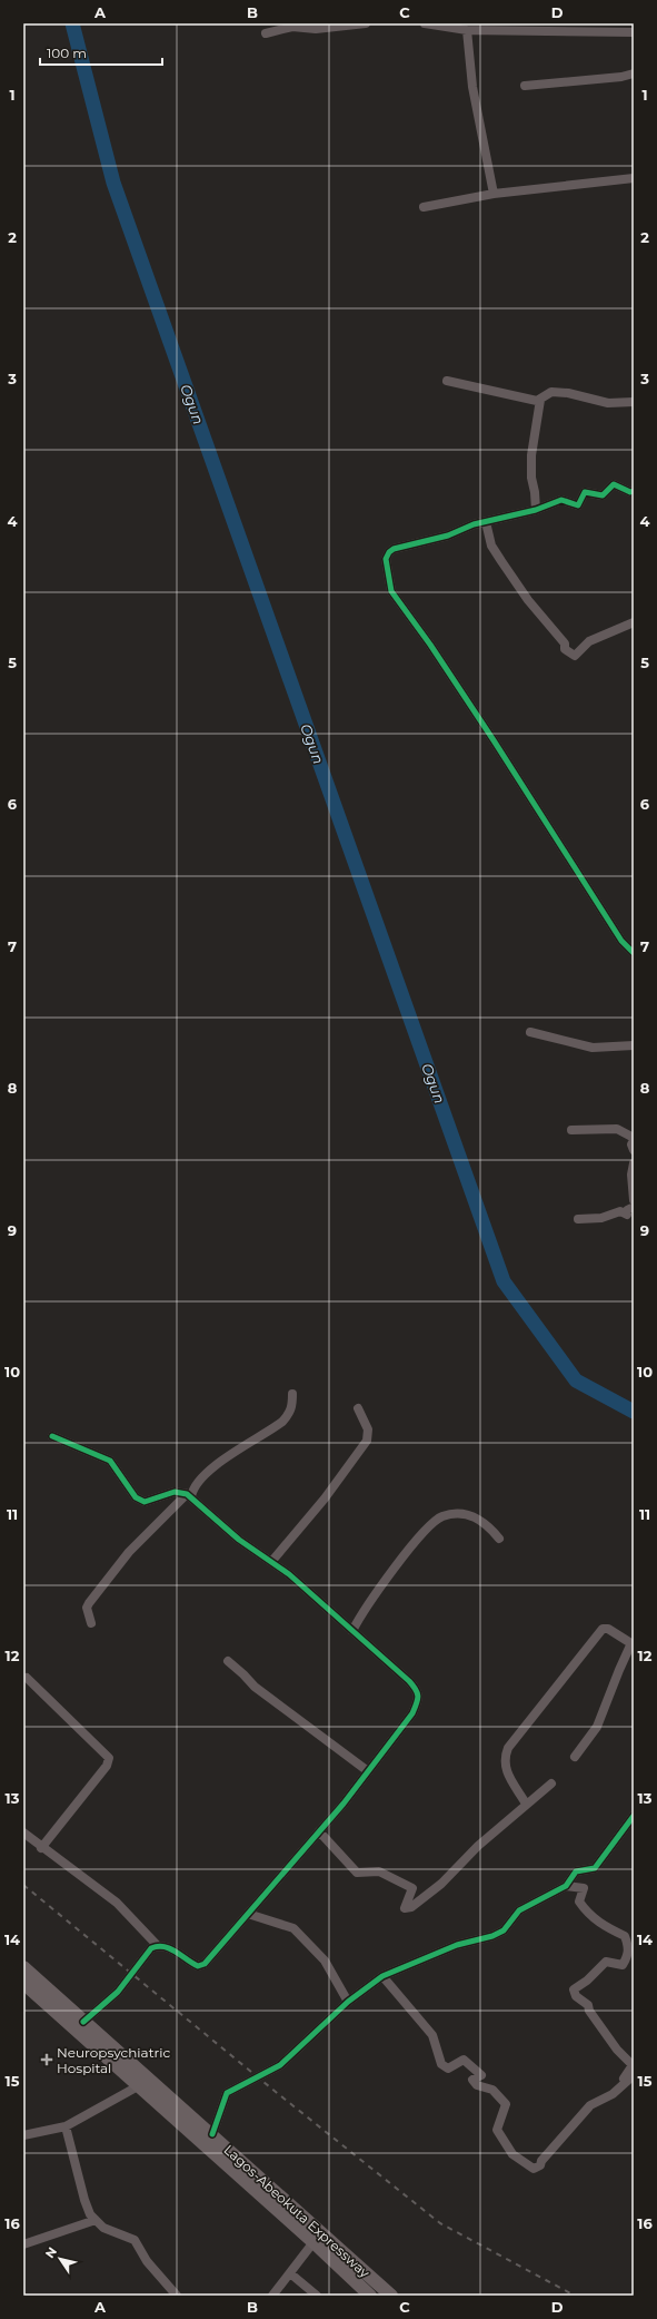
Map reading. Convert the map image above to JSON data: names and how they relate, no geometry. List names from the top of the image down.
{
  "streets": {
    "highway": ["Lagos-Abeokuta Expressway"]
  },
  "water": ["Ogun"],
  "places": {
    "health": ["Neuropsychiatric Hospital"]
  },
  "scale_bar": "100 m",
  "north": "top left",
  "grid": {
    "columns": [
      "A",
      "B",
      "C",
      "D"
    ],
    "rows": [
      "1",
      "2",
      "3",
      "4",
      "5",
      "6",
      "7",
      "8",
      "9",
      "10",
      "11",
      "12",
      "13",
      "14",
      "15",
      "16"
    ]
  }
}
